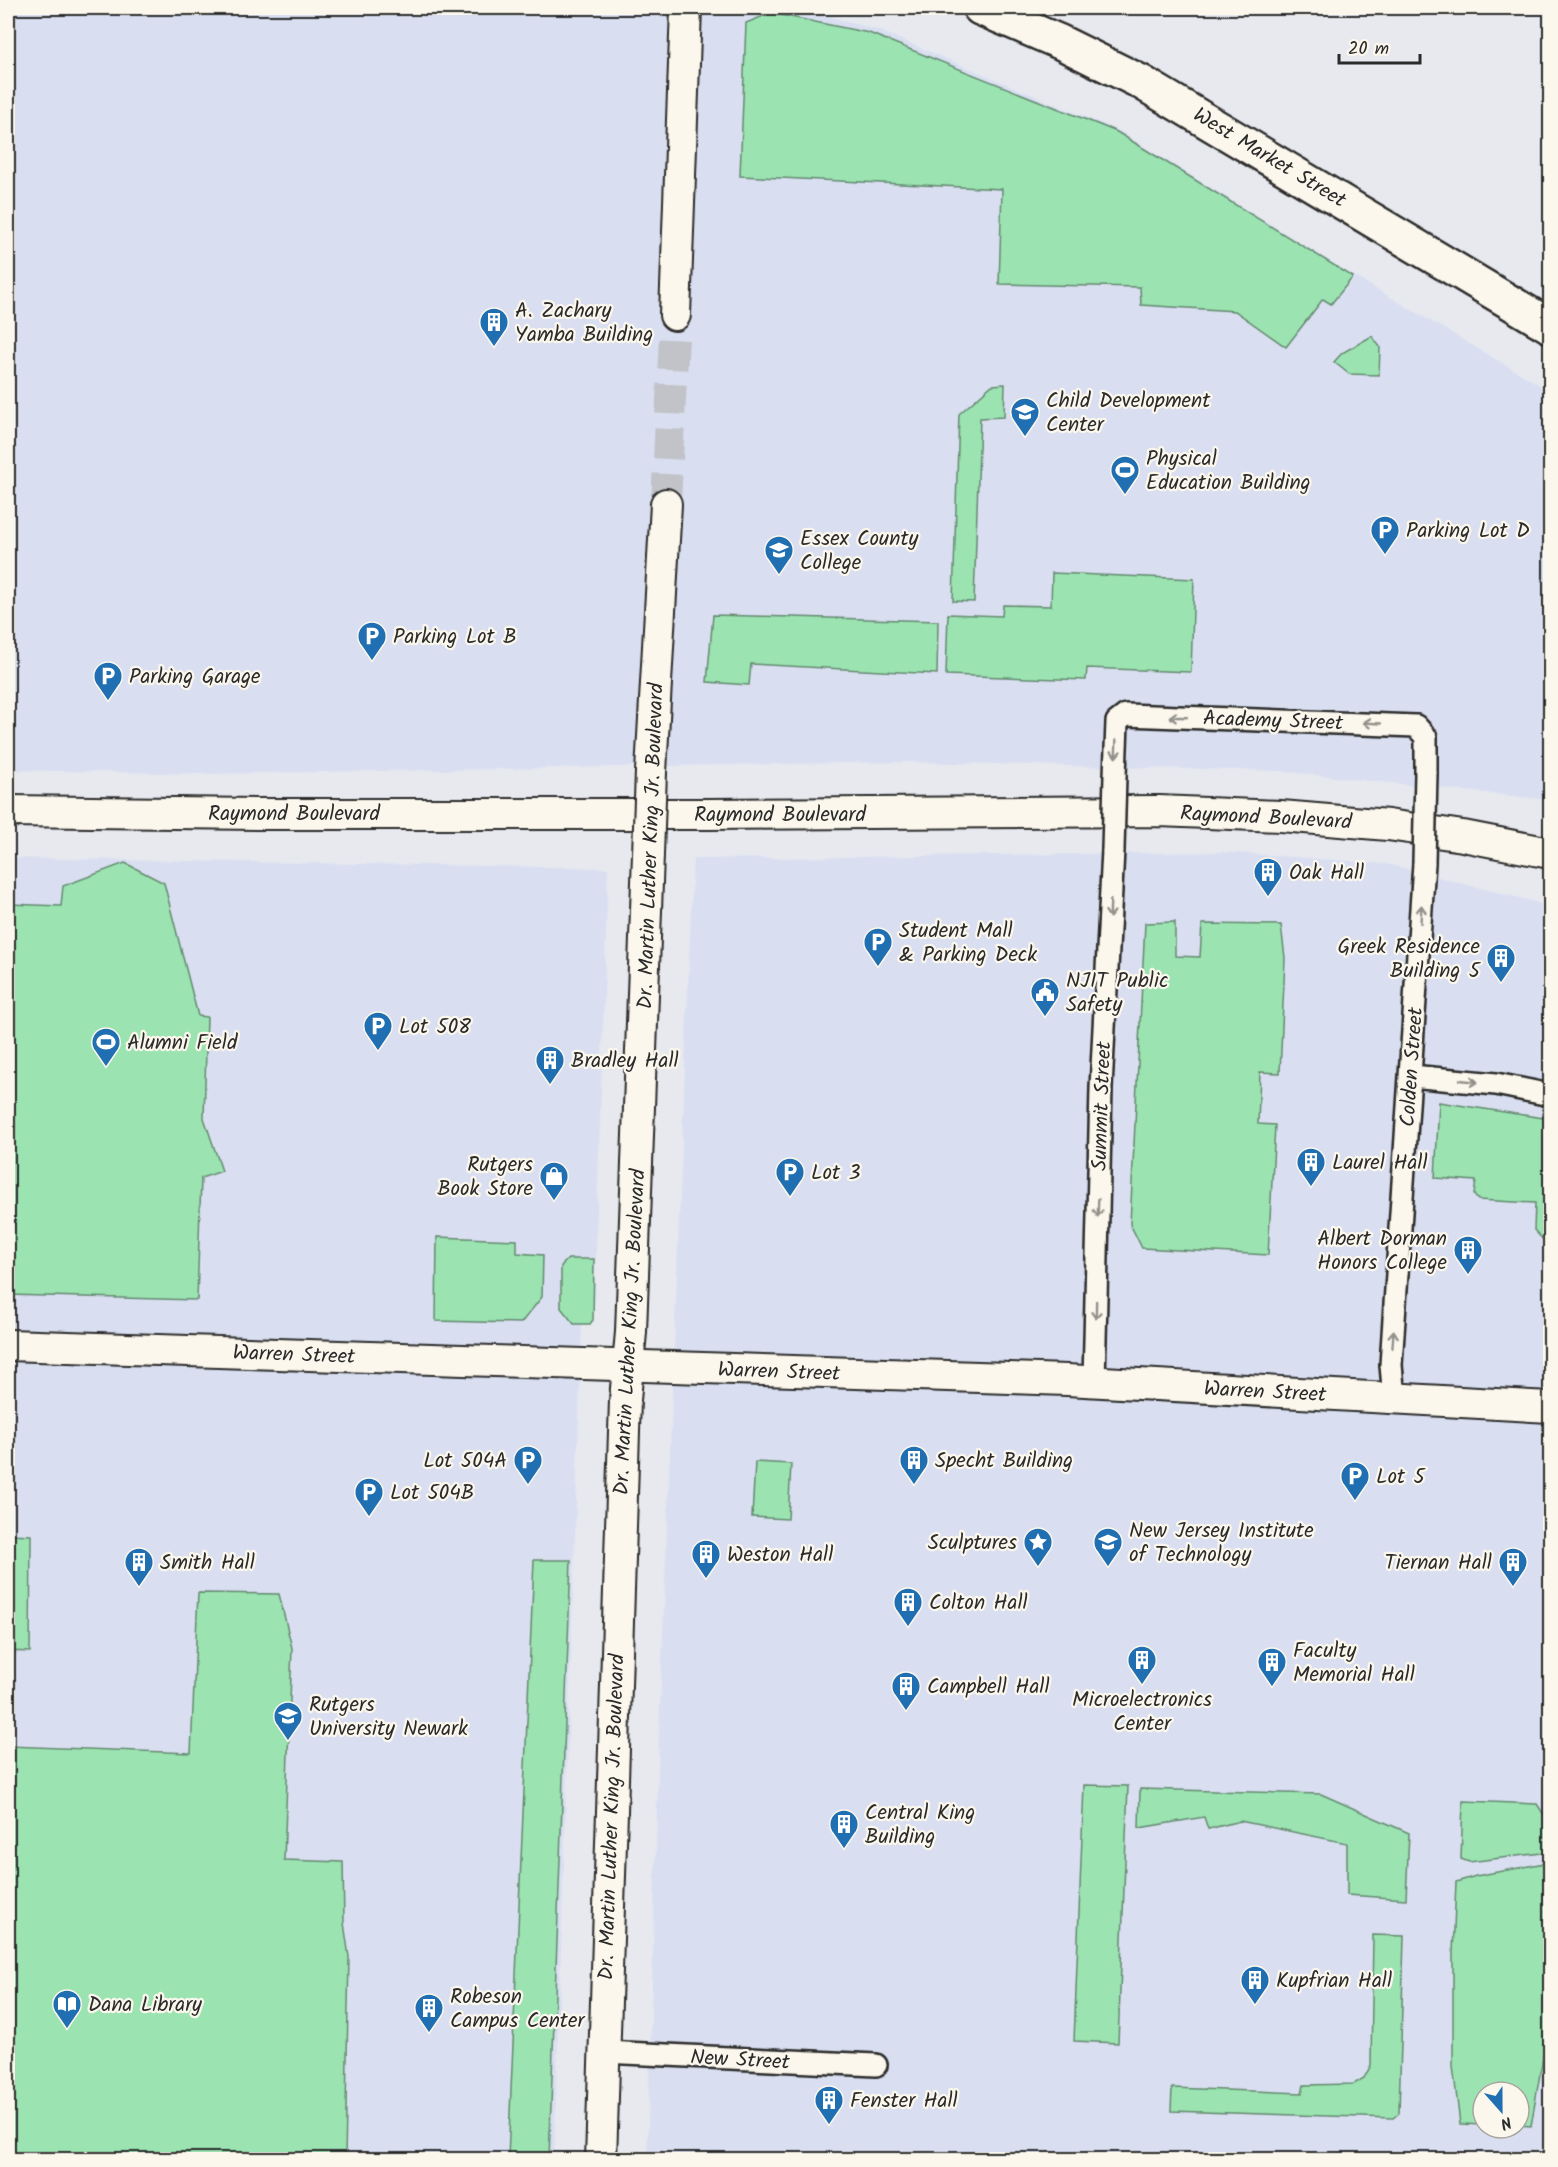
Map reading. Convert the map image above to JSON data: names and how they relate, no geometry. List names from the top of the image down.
{
  "streets": {
    "main road": ["West Market Street"],
    "street": [
      "Academy Street",
      "Raymond Boulevard",
      "Dr. Martin Luther King Jr. Boulevard",
      "Colden Street",
      "Summit Street",
      "Warren Street",
      "New Street"
    ]
  },
  "crossings": [
    ["Academy Street", "Colden Street"],
    ["Academy Street", "Summit Street"],
    ["Dr. Martin Luther King Jr. Boulevard", "Warren Street"],
    ["Dr. Martin Luther King Jr. Boulevard", "New Street"],
    ["Colden Street", "Warren Street"],
    ["Summit Street", "Warren Street"]
  ],
  "one_way": ["Academy Street", "Colden Street", "Summit Street"],
  "places": {
    "building": [
      "A. Zachary Yamba Building",
      "Oak Hall",
      "Greek Residence Building 5",
      "Bradley Hall",
      "Laurel Hall",
      "Albert Dorman Honors College",
      "Specht Building",
      "Weston Hall",
      "Smith Hall",
      "Tiernan Hall",
      "Colton Hall",
      "Microelectronics Center",
      "Faculty Memorial Hall",
      "Campbell Hall",
      "Central King Building",
      "Kupfrian Hall",
      "Robeson Campus Center",
      "Fenster Hall"
    ],
    "school or university": [
      "Child Development Center",
      "Essex County College",
      "New Jersey Institute of Technology",
      "Rutgers University Newark"
    ],
    "sports": ["Physical Education Building", "Alumni Field"],
    "parking": [
      "Parking Lot D",
      "Parking Lot B",
      "Parking Garage",
      "Student Mall & Parking Deck",
      "Lot 508",
      "Lot 3",
      "Lot 504A",
      "Lot 5",
      "Lot 504B"
    ],
    "public building": ["NJIT Public Safety"],
    "shop": ["Rutgers Book Store"],
    "place": ["Sculptures"],
    "library": ["Dana Library"]
  },
  "scale_bar": "20 m",
  "north": "bottom"
}
